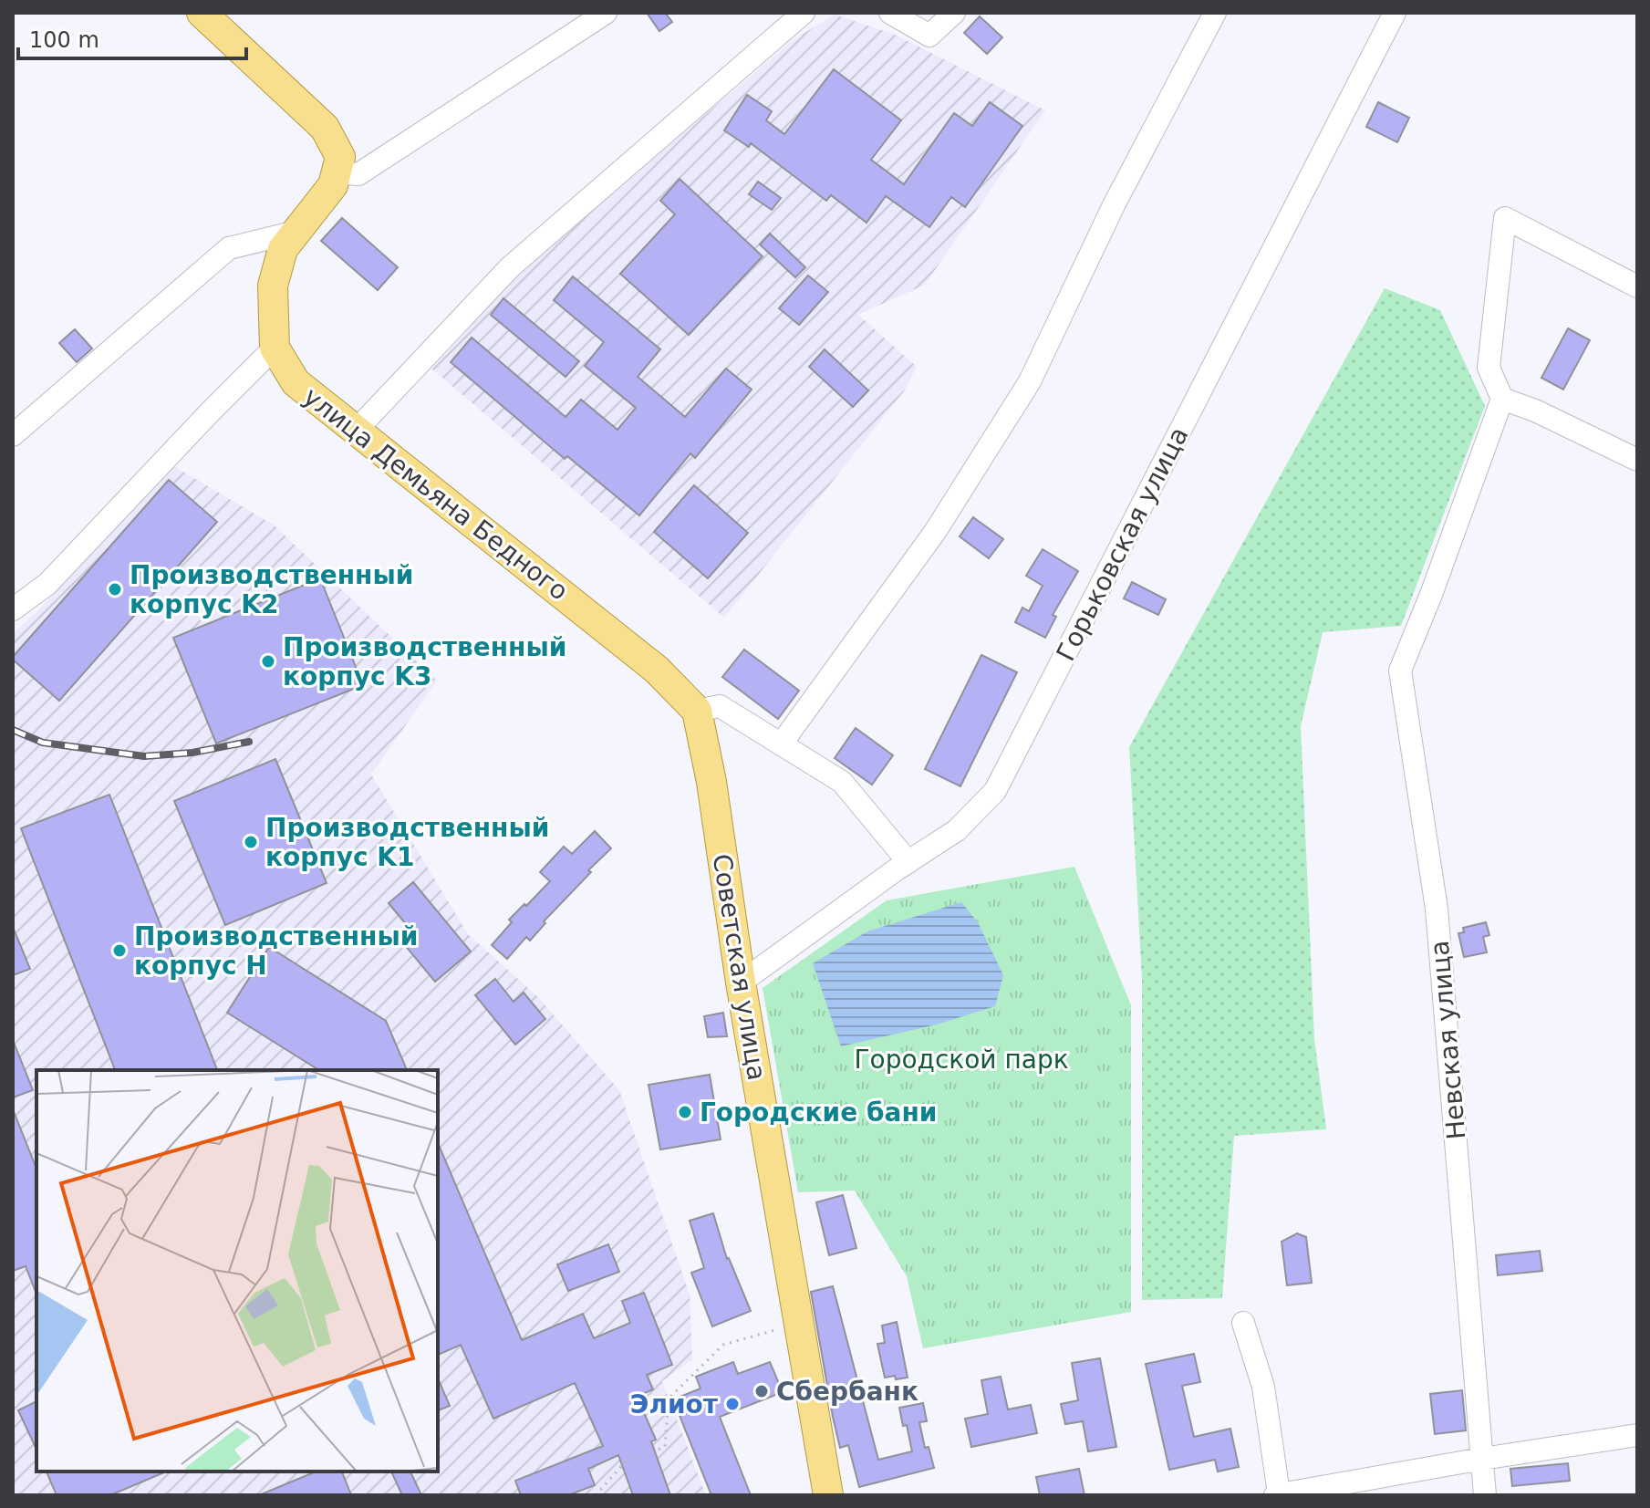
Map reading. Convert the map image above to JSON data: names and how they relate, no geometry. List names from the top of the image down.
{
  "streets": {
    "main road": ["улица Демьяна Бедного", "Советская улица"],
    "street": ["Горьковская улица", "Невская улица"]
  },
  "crossings": [
    ["улица Демьяна Бедного", "Советская улица"],
    ["Горьковская улица", "Советская улица"]
  ],
  "parks": ["Городской парк"],
  "places": [
    "Производственный корпус K2",
    "Производственный корпус K3",
    "Производственный корпус K1",
    "Производственный корпус H",
    "Городские бани",
    "Сбербанк",
    "Элиот"
  ],
  "scale_bar": "100 m"
}
